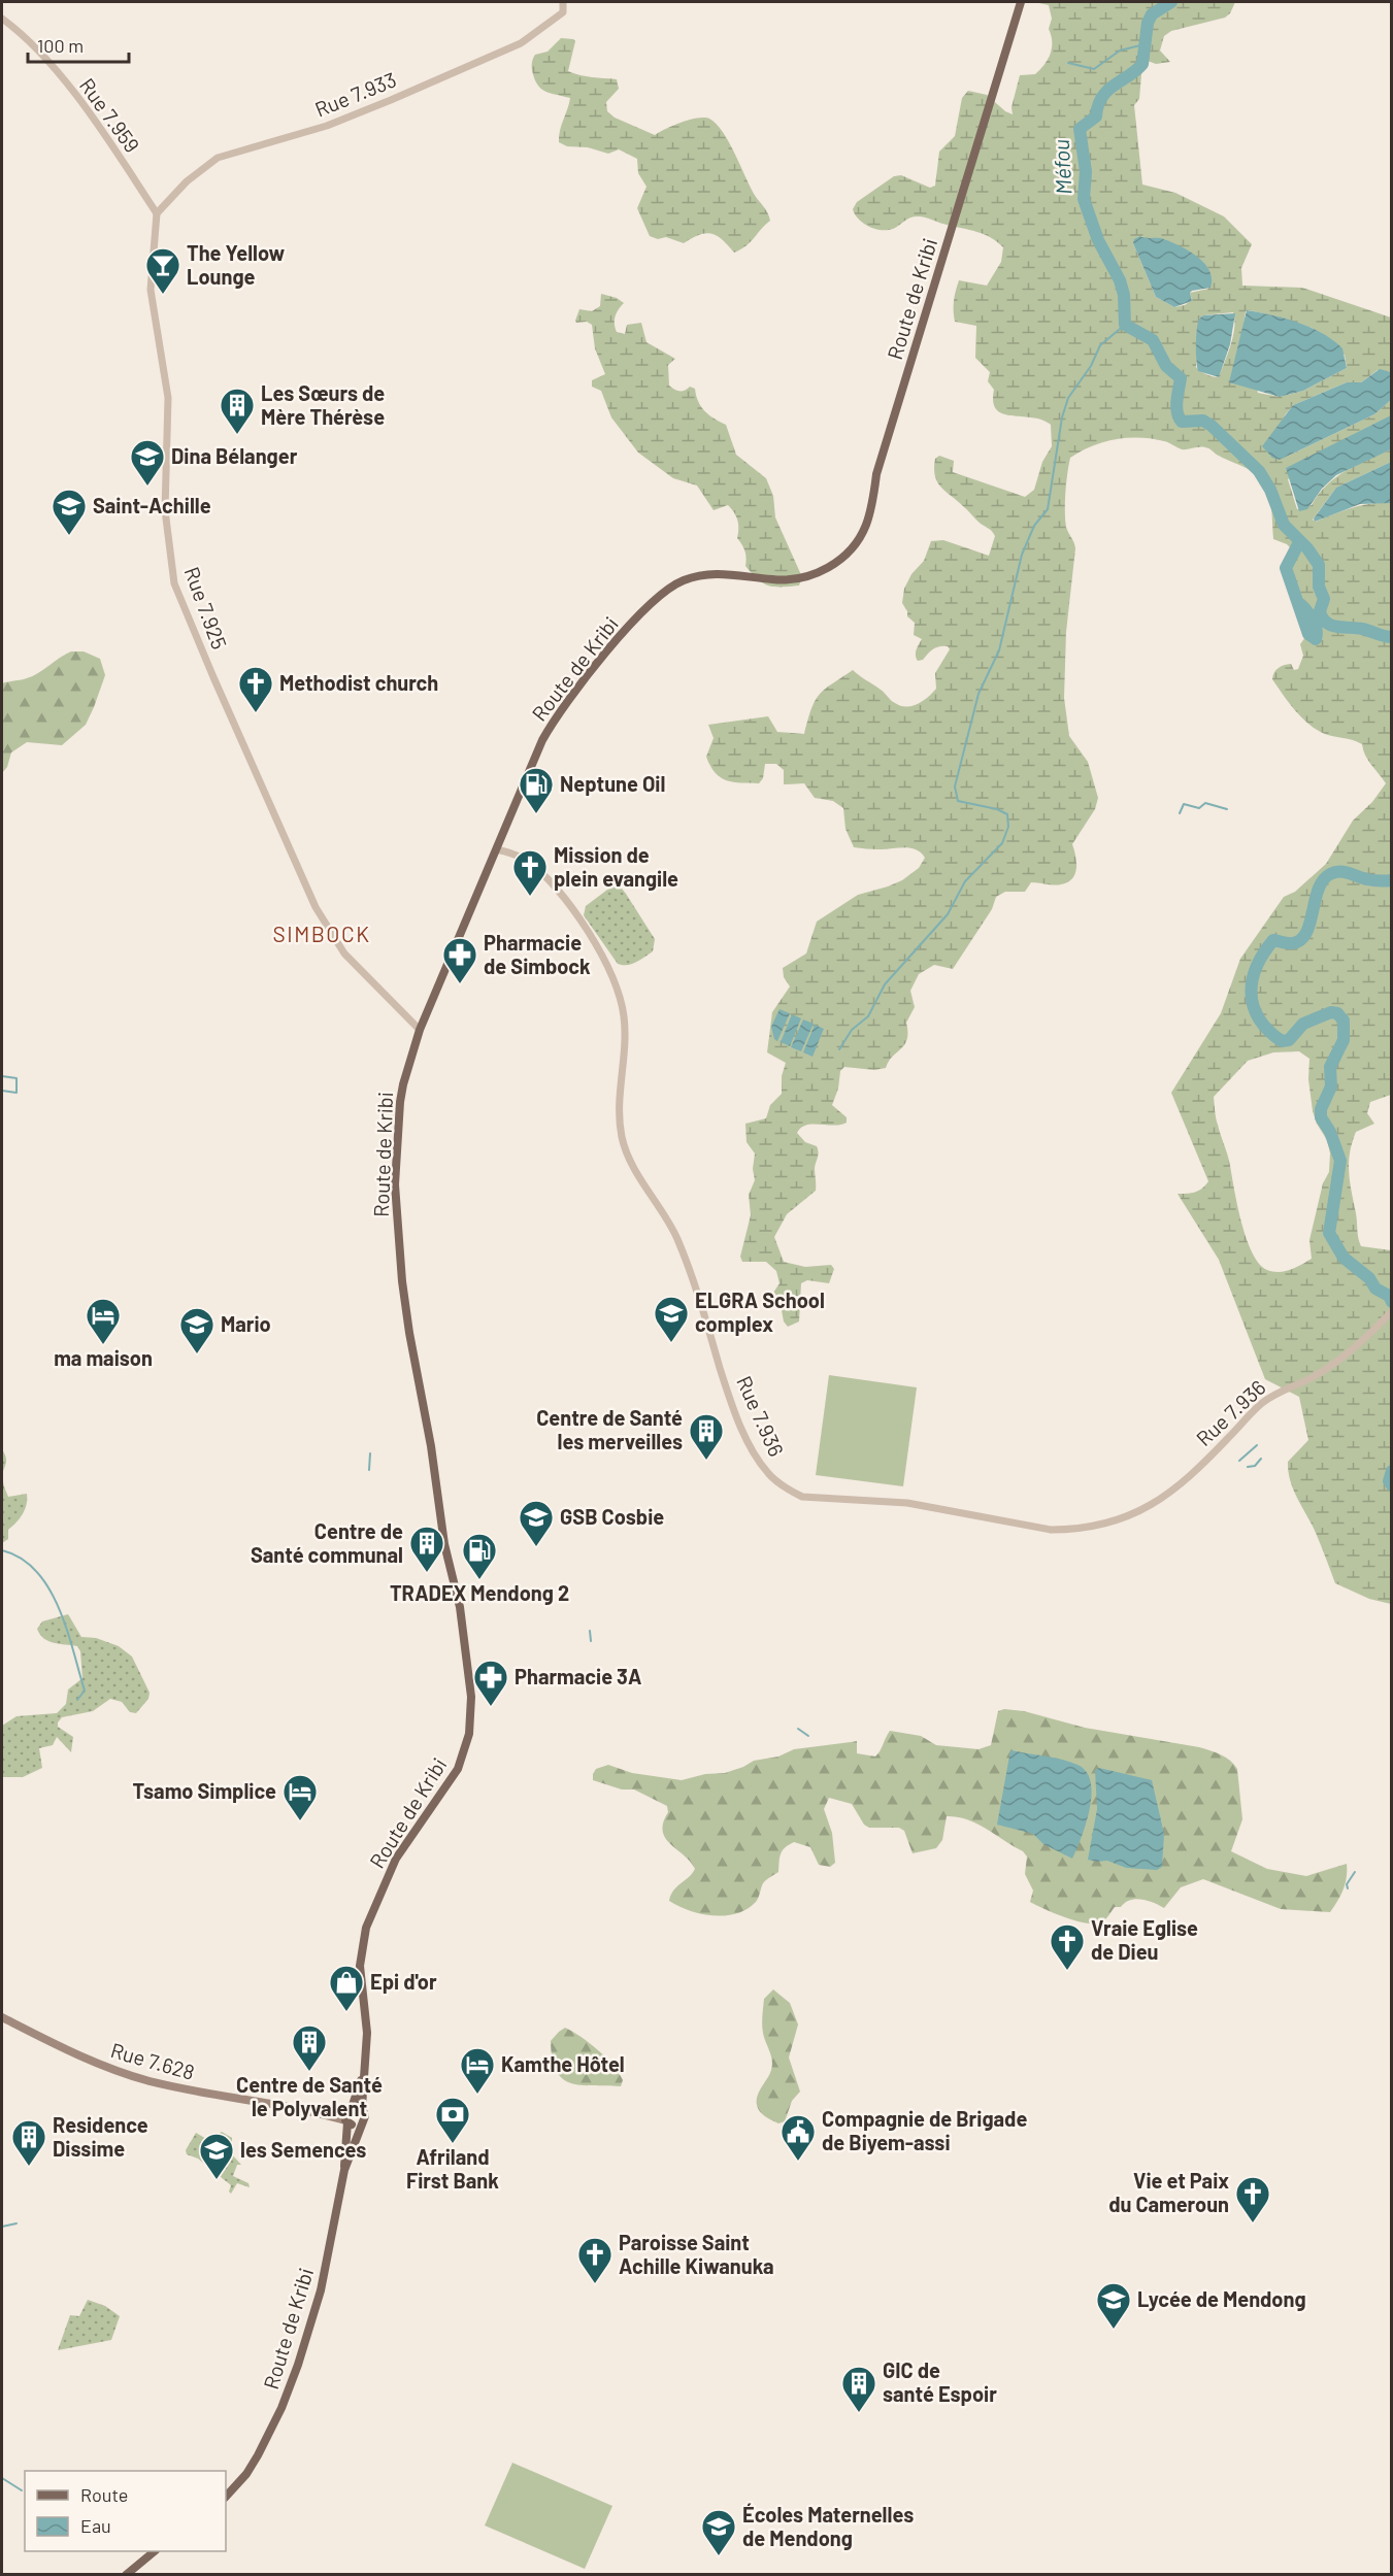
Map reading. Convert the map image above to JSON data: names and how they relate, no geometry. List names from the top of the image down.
{
  "streets": {
    "main road": ["Route de Kribi", "Rue 7.628"],
    "street": [
      "Rue 7.933",
      "Rue 7.959",
      "Rue 7.925",
      "Rue 7.936"
    ]
  },
  "crossings": [
    ["Rue 7.933", "Rue 7.959"],
    ["Rue 7.933", "Rue 7.925"],
    ["Rue 7.959", "Rue 7.925"],
    ["Route de Kribi", "Rue 7.925"],
    ["Route de Kribi", "Rue 7.936"],
    ["Route de Kribi", "Rue 7.628"]
  ],
  "districts": ["SIMBOCK"],
  "water": ["Méfou"],
  "places": {
    "bar": ["The Yellow Lounge"],
    "building": [
      "Les Sœurs de Mère Thérèse",
      "Centre de Santé les merveilles",
      "Centre de Santé communal",
      "Centre de Santé le Polyvalent",
      "Residence Dissime",
      "GIC de santé Espoir"
    ],
    "school or university": [
      "Dina Bélanger",
      "Saint-Achille",
      "ELGRA School complex",
      "Mario",
      "GSB Cosbie",
      "les Semences",
      "Lycée de Mendong",
      "Écoles Maternelles de Mendong"
    ],
    "church": [
      "Methodist church",
      "Mission de plein evangile",
      "Vraie Eglise de Dieu",
      "Vie et Paix du Cameroun",
      "Paroisse Saint Achille Kiwanuka"
    ],
    "fuel station": ["Neptune Oil", "TRADEX Mendong 2"],
    "pharmacy": ["Pharmacie de Simbock", "Pharmacie 3A"],
    "hotel": ["ma maison", "Tsamo Simplice", "Kamthe Hôtel"],
    "shop": ["Epi d'or"],
    "bank": ["Afriland First Bank"],
    "public building": ["Compagnie de Brigade de Biyem-assi"]
  },
  "legend": ["Route", "Eau"],
  "scale_bar": "100 m"
}
